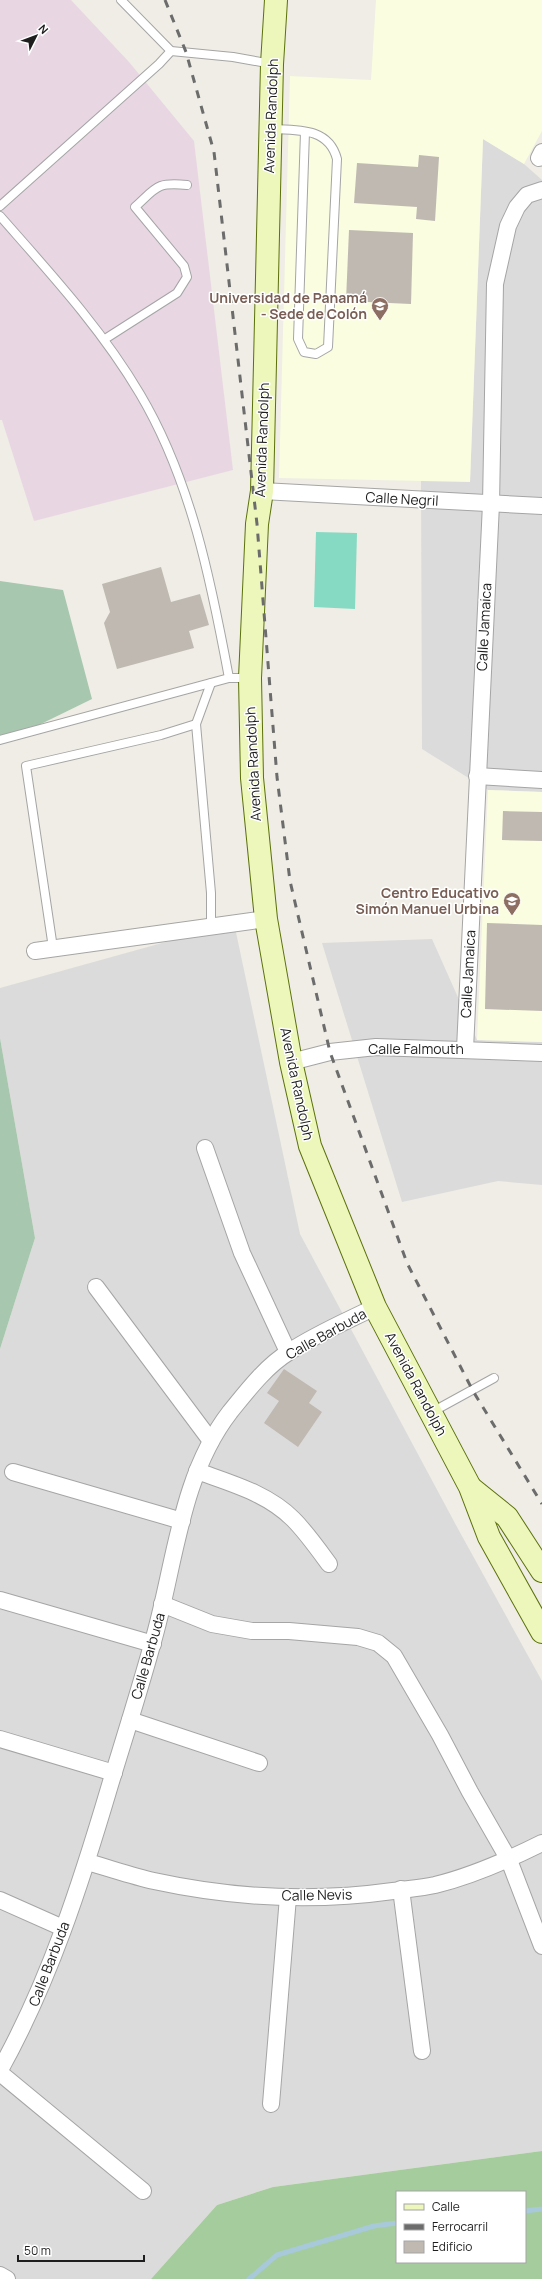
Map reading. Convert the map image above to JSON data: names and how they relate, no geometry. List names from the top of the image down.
{
  "streets": {
    "main road": ["Avenida Randolph"],
    "street": [
      "Calle Negril",
      "Calle Jamaica",
      "Calle Falmouth",
      "Calle Barbuda",
      "Calle Nevis"
    ]
  },
  "crossings": [
    ["Avenida Randolph", "Calle Negril"],
    ["Avenida Randolph", "Calle Falmouth"],
    ["Avenida Randolph", "Calle Barbuda"],
    ["Calle Negril", "Calle Jamaica"],
    ["Calle Jamaica", "Calle Falmouth"],
    ["Calle Barbuda", "Calle Nevis"]
  ],
  "places": {
    "school or university": ["Universidad de Panamá - Sede de Colón", "Centro Educativo Simón Manuel Urbina"]
  },
  "legend": ["Calle", "Ferrocarril", "Edificio"],
  "scale_bar": "50 m",
  "north": "top right"
}
